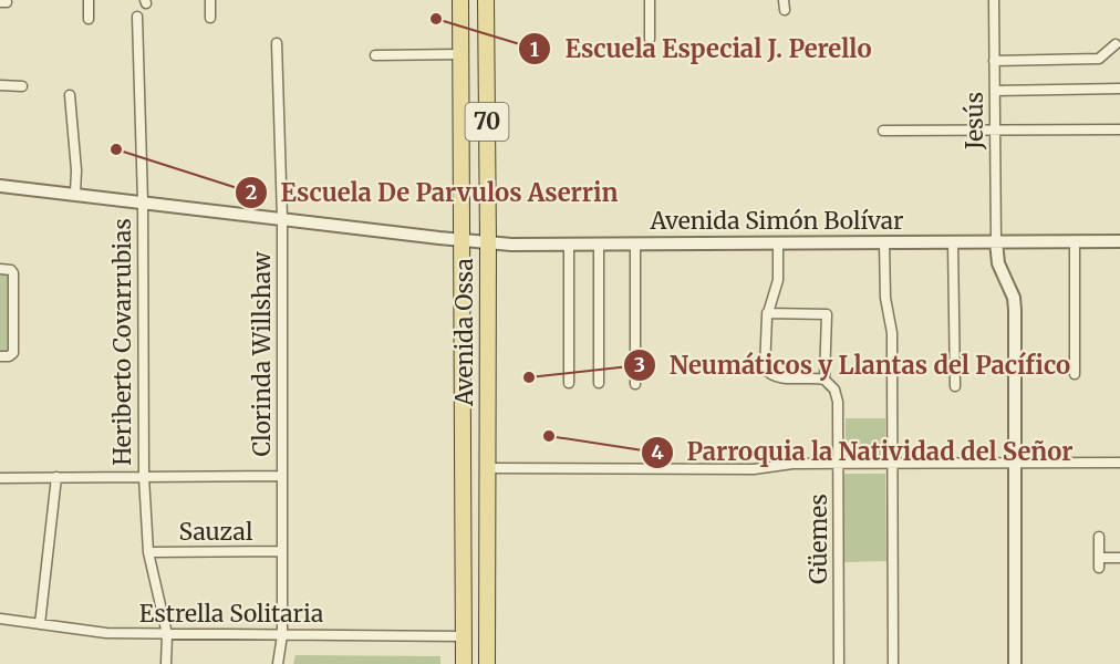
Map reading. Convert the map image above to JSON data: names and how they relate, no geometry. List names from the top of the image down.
{
  "streets": {
    "main road": ["70", "Avenida Ossa"],
    "street": [
      "Jesús",
      "Avenida Simón Bolívar",
      "Heriberto Covarrubias",
      "Clorinda Willshaw",
      "Sauzal",
      "Güemes",
      "Estrella Solitaria"
    ]
  },
  "crossings": [
    ["Jesús", "Avenida Simón Bolívar"],
    ["Avenida Simón Bolívar", "Avenida Ossa"],
    ["Avenida Simón Bolívar", "Heriberto Covarrubias"],
    ["Avenida Simón Bolívar", "Clorinda Willshaw"],
    ["Avenida Ossa", "Estrella Solitaria"],
    ["Heriberto Covarrubias", "Sauzal"],
    ["Heriberto Covarrubias", "Estrella Solitaria"],
    ["Clorinda Willshaw", "Sauzal"],
    ["Clorinda Willshaw", "Estrella Solitaria"]
  ],
  "places": [
    "Escuela Especial J. Perello",
    "Escuela De Parvulos Aserrin",
    "Neumáticos y Llantas del Pacífico",
    "Parroquia la Natividad del Señor"
  ]
}
